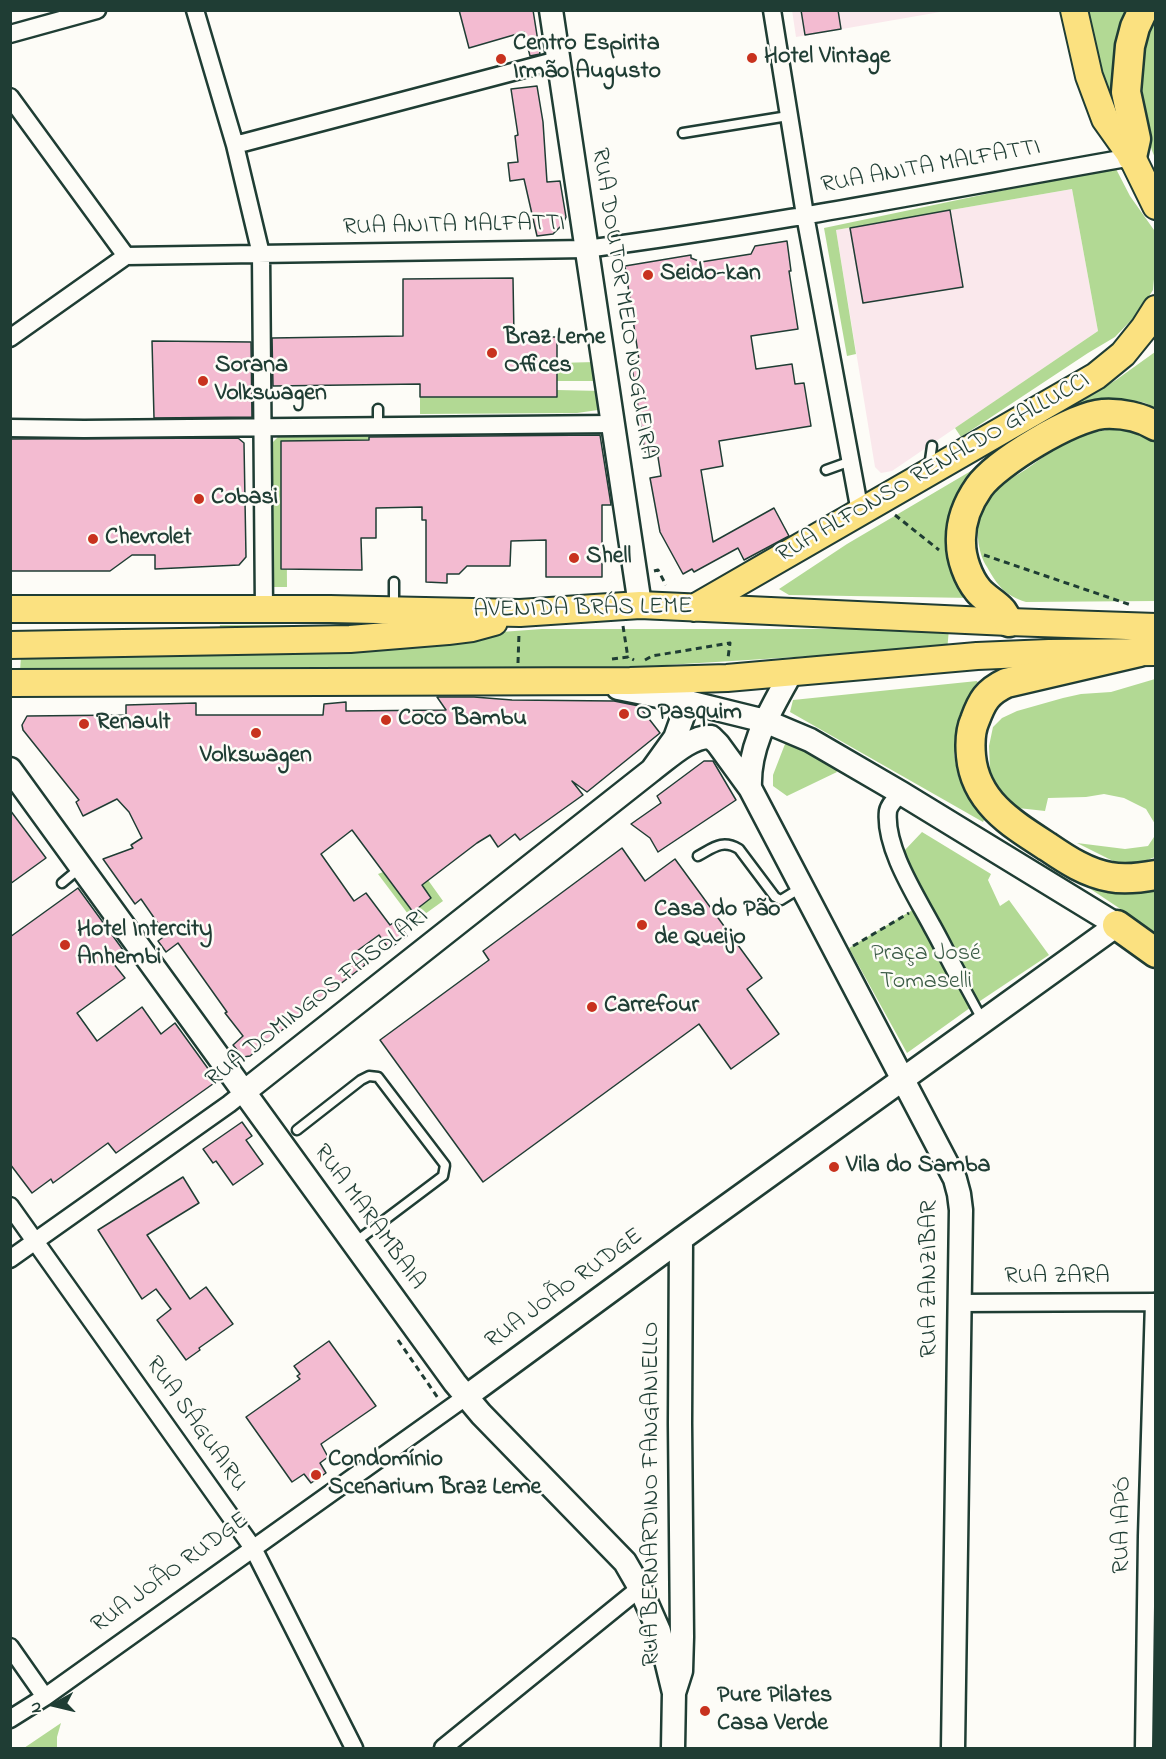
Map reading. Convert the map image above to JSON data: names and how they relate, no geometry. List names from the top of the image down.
{
  "streets": {
    "main road": ["RUA ALFONSO RENALDO GALLUCCI", "AVENIDA BRÁS LEME"],
    "street": [
      "RUA ANITA MALFATTI",
      "RUA DOUTOR MELO NOGUEIRA",
      "RUA DOMINGOS FASOLARI",
      "RUA MARAMBAIA",
      "RUA ZARA",
      "RUA ZANZIBAR",
      "RUA JOÃO RUDGE",
      "RUA SÁGUAIRU",
      "RUA BERNARDINO FANGANIELLO",
      "RUA IAPÓ"
    ]
  },
  "crossings": [
    ["RUA ANITA MALFATTI", "RUA DOUTOR MELO NOGUEIRA"],
    ["RUA DOUTOR MELO NOGUEIRA", "AVENIDA BRÁS LEME"],
    ["RUA ALFONSO RENALDO GALLUCCI", "AVENIDA BRÁS LEME"],
    ["RUA DOMINGOS FASOLARI", "RUA MARAMBAIA"],
    ["RUA DOMINGOS FASOLARI", "RUA ZANZIBAR"],
    ["RUA DOMINGOS FASOLARI", "RUA SÁGUAIRU"],
    ["RUA MARAMBAIA", "RUA JOÃO RUDGE"],
    ["RUA MARAMBAIA", "RUA BERNARDINO FANGANIELLO"],
    ["RUA ZARA", "RUA ZANZIBAR"],
    ["RUA ZARA", "RUA IAPÓ"],
    ["RUA ZANZIBAR", "RUA JOÃO RUDGE"],
    ["RUA JOÃO RUDGE", "RUA SÁGUAIRU"],
    ["RUA JOÃO RUDGE", "RUA BERNARDINO FANGANIELLO"]
  ],
  "parks": ["Praça José Tomaselli"],
  "places": [
    "Hotel Vintage",
    "Centro Espirita Irmão Augusto",
    "Seido-kan",
    "Braz Leme Offices",
    "Sorana Volkswagen",
    "Cobasi",
    "Chevrolet",
    "Shell",
    "O Pasquim",
    "Coco Bambu",
    "Renault",
    "Volkswagen",
    "Casa do Pão de Queijo",
    "Hotel Intercity Anhembi",
    "Carrefour",
    "Vila do Samba",
    "Condomínio Scenarium Braz Leme",
    "Pure Pilates Casa Verde"
  ],
  "north": "left"
}
